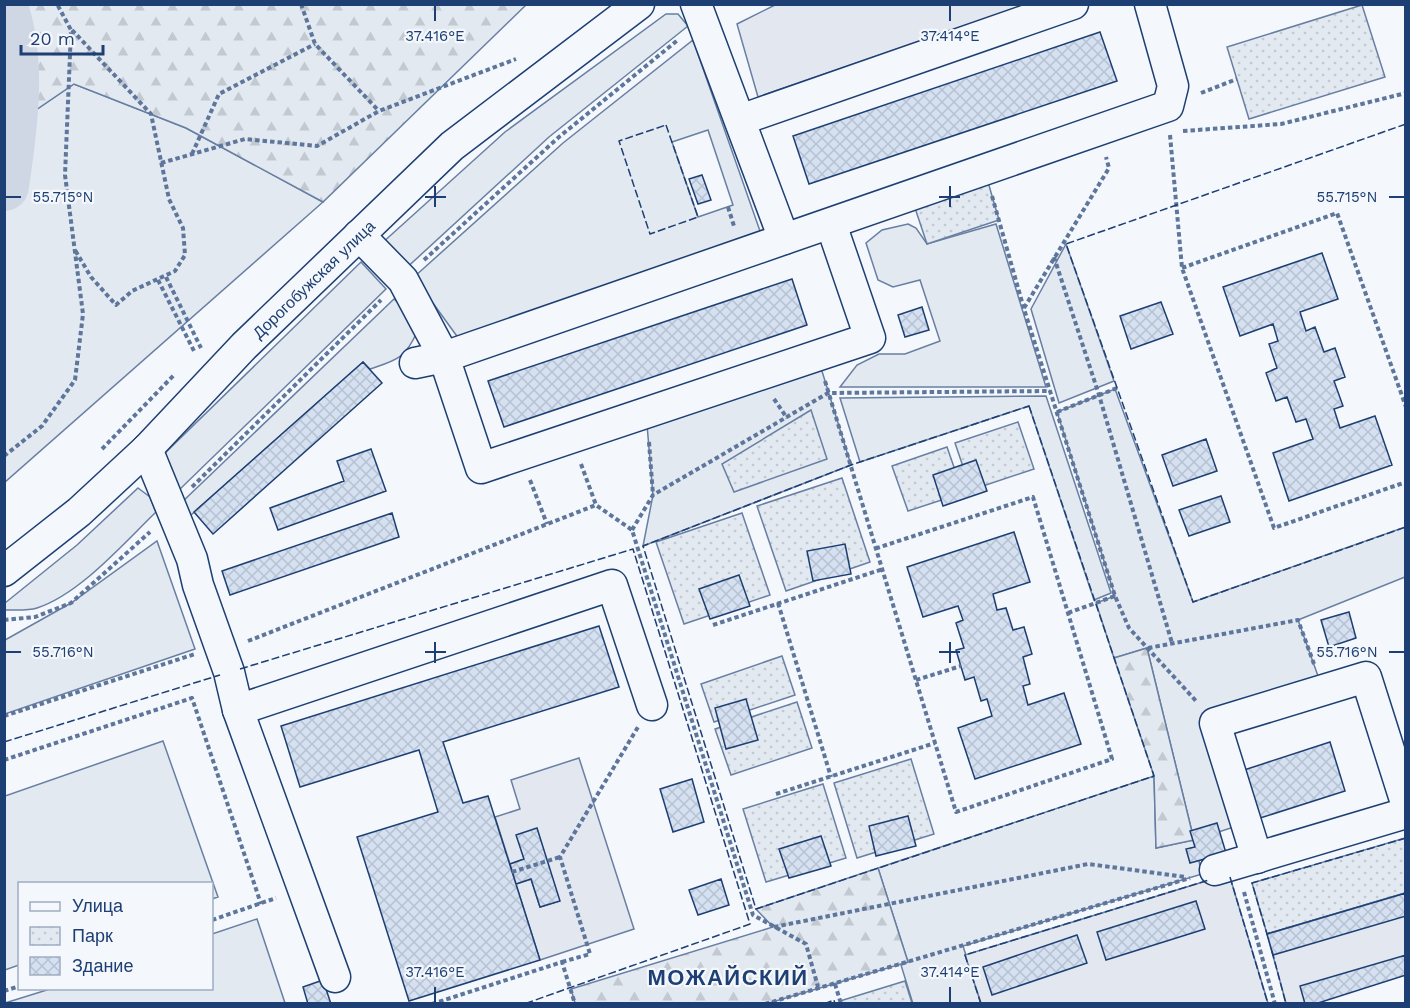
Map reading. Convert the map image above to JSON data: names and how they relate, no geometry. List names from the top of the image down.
{
  "streets": {
    "street": ["Дорогобужская улица"]
  },
  "districts": ["МОЖАЙСКИЙ"],
  "legend": ["Улица", "Парк", "Здание"],
  "scale_bar": "20 m",
  "coordinates": [
    "37.416°E",
    "37.414°E",
    "55.715°N",
    "55.716°N"
  ]
}
